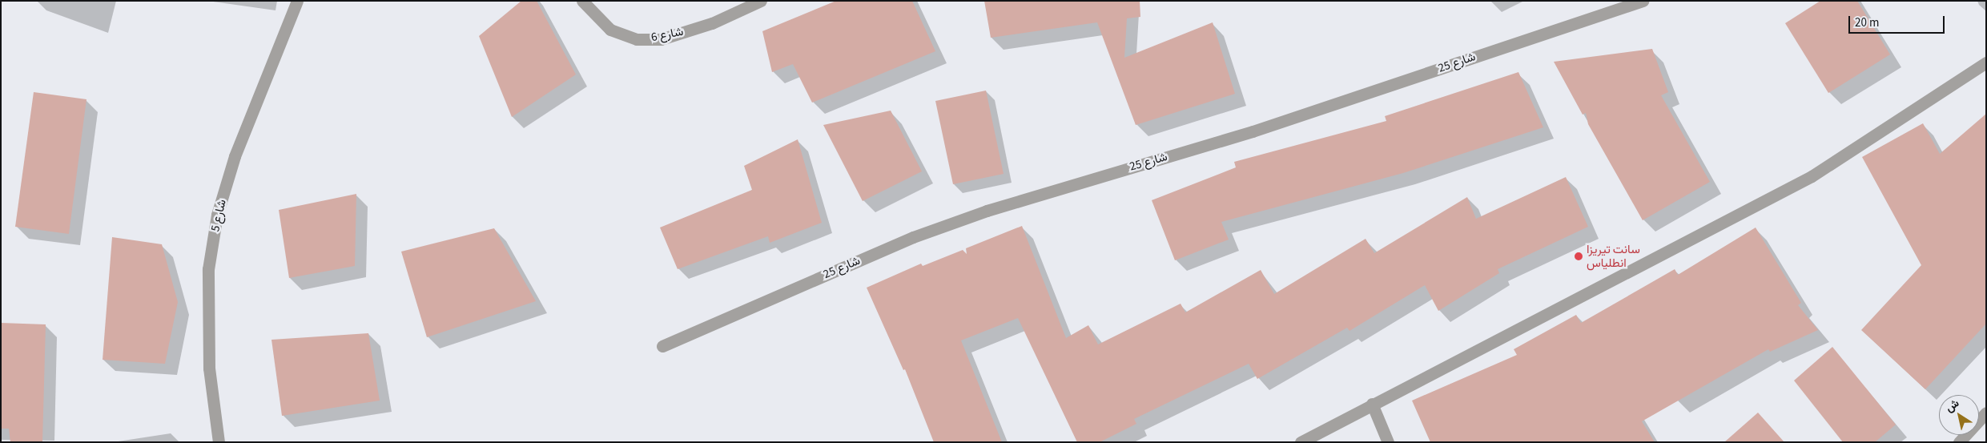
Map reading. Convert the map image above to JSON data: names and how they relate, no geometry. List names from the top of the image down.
{
  "streets": {
    "street": ["شارع 6", "شارع 25", "شارع 5"]
  },
  "places": ["سانت تيريزا انطلياس"],
  "scale_bar": "20 m",
  "north": "top left"
}
